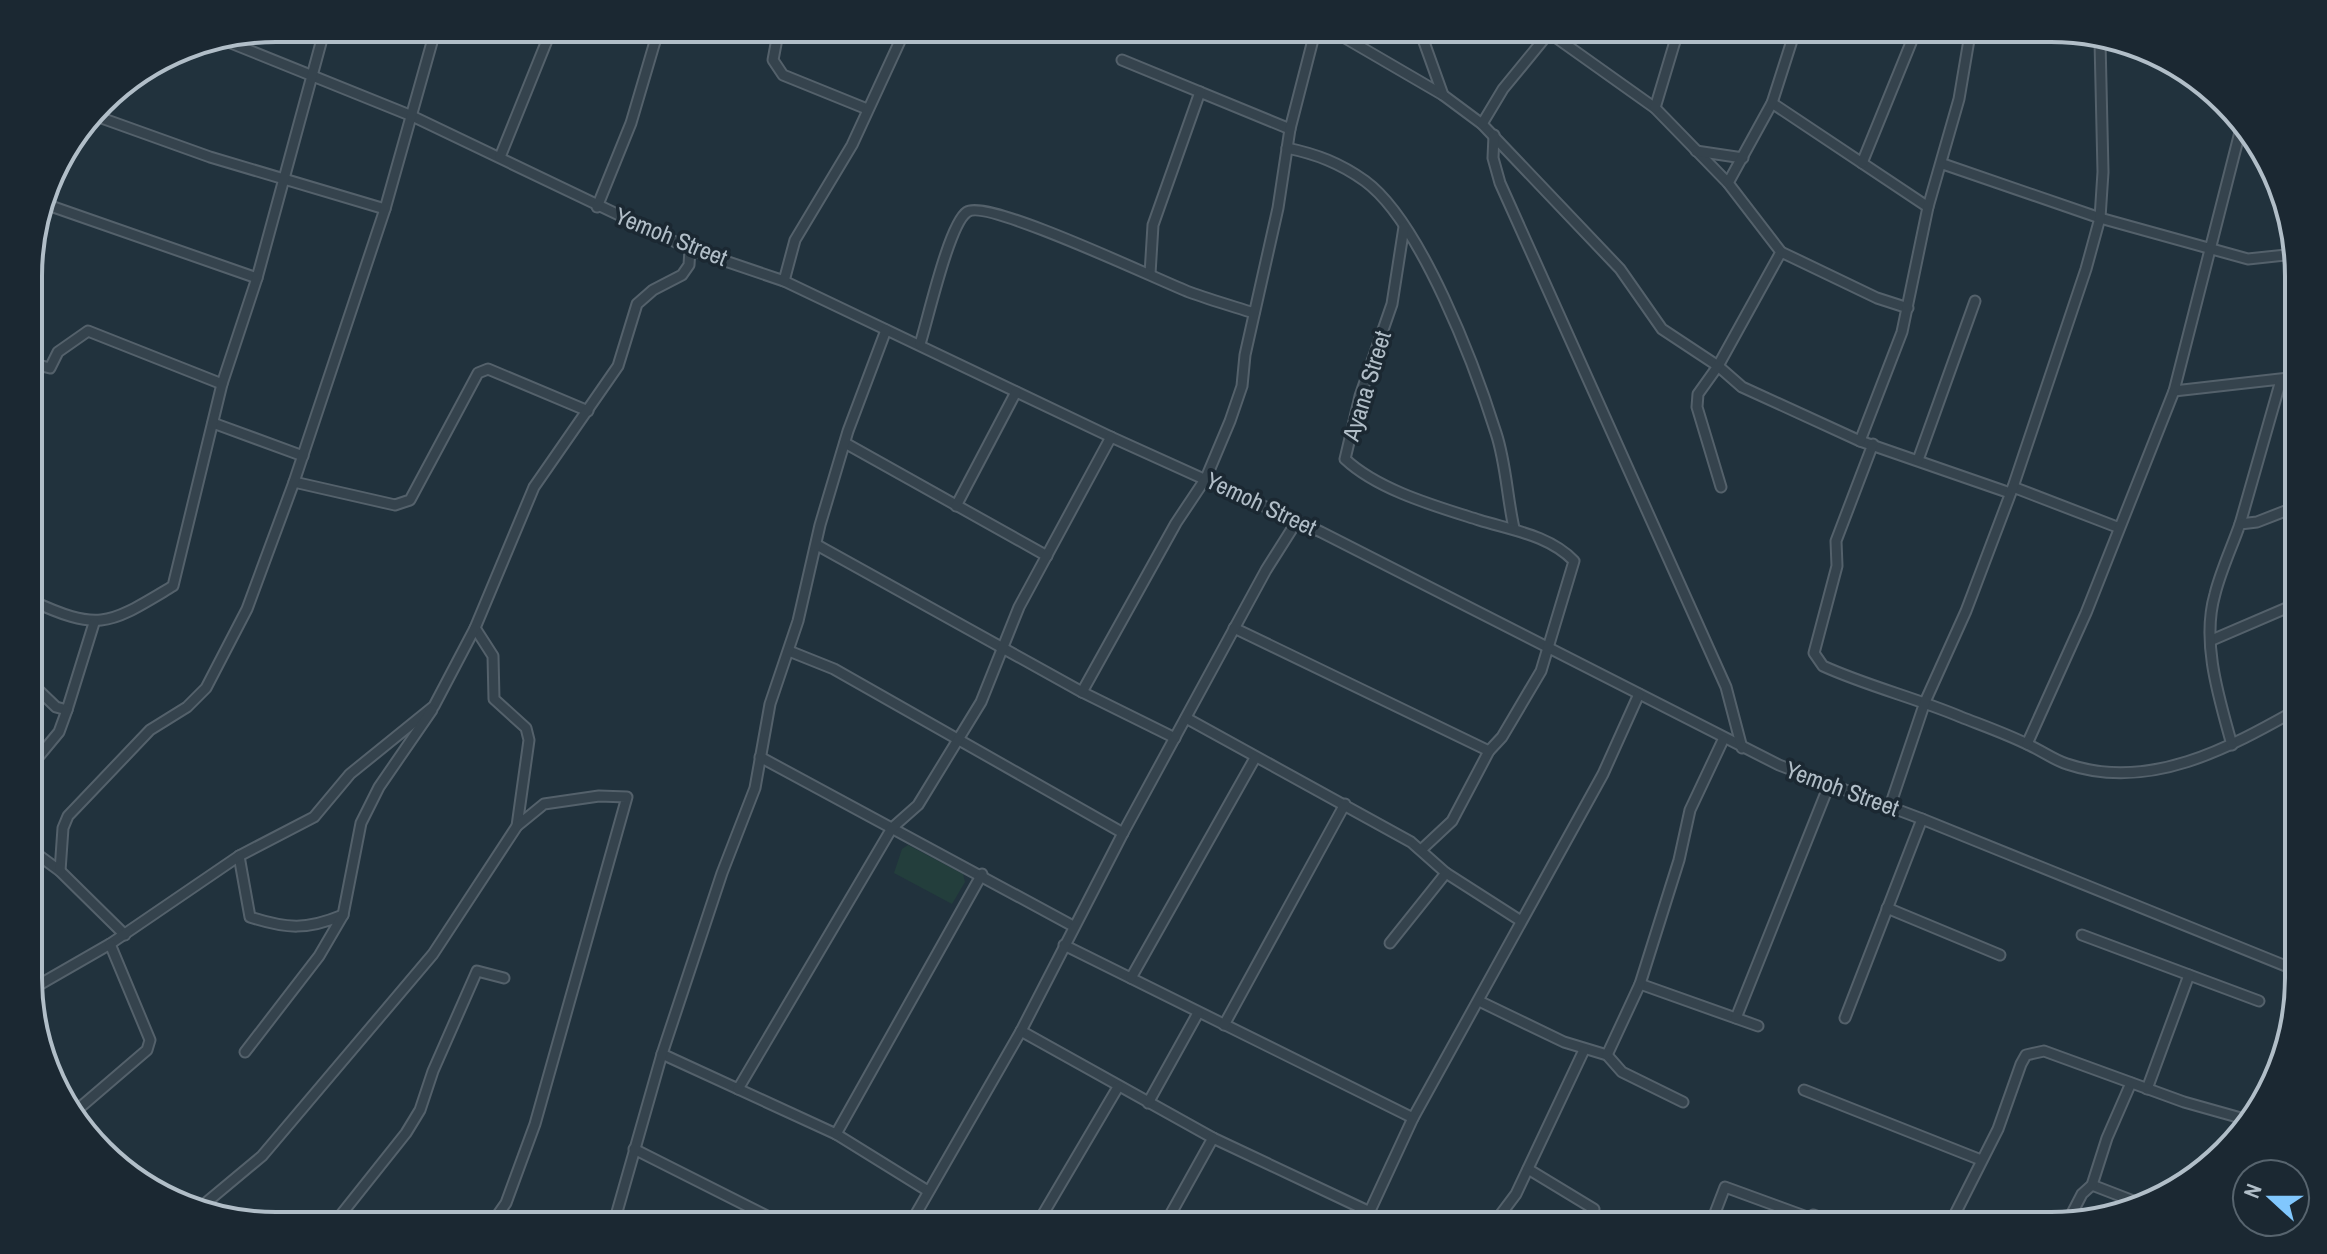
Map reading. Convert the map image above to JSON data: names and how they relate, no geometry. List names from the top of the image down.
{
  "streets": {
    "street": ["Yemoh Street", "Ayana Street"]
  },
  "north": "left"
}
